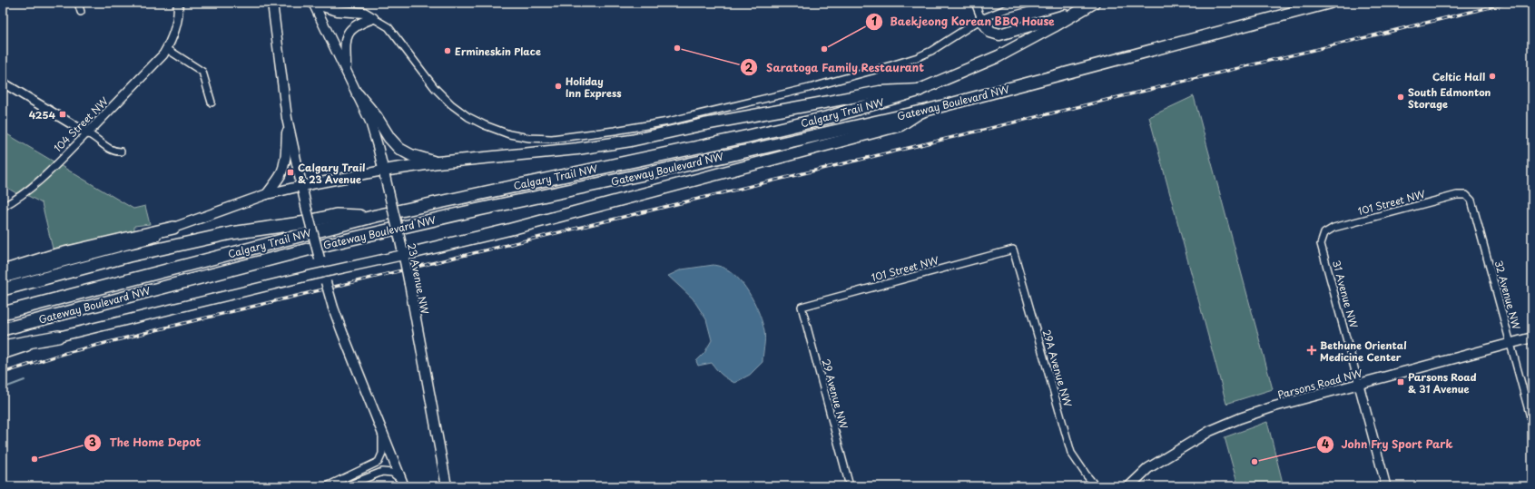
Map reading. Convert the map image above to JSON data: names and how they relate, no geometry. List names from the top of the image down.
{
  "streets": {
    "highway": ["Gateway Boulevard NW", "Calgary Trail NW"],
    "main road": ["23 Avenue NW", "Parsons Road NW"],
    "street": [
      "104 Street NW",
      "101 Street NW",
      "31 Avenue NW",
      "32 Avenue NW",
      "29A Avenue NW",
      "29 Avenue NW"
    ]
  },
  "crossings": [
    ["101 Street NW", "31 Avenue NW"],
    ["101 Street NW", "32 Avenue NW"],
    ["101 Street NW", "29A Avenue NW"],
    ["101 Street NW", "29 Avenue NW"],
    ["31 Avenue NW", "Parsons Road NW"],
    ["32 Avenue NW", "Parsons Road NW"]
  ],
  "places": {
    "other": [
      "Saratoga Family Restaurant",
      "Baekjeong Korean BBQ House",
      "Ermineskin Place",
      "Celtic Hall",
      "Holiday Inn Express",
      "South Edmonton Storage",
      "The Home Depot",
      "John Fry Sport Park"
    ],
    "transit": ["4254", "Calgary Trail & 23 Avenue", "Parsons Road & 31 Avenue"],
    "health": ["Bethune Oriental Medicine Center"]
  }
}
